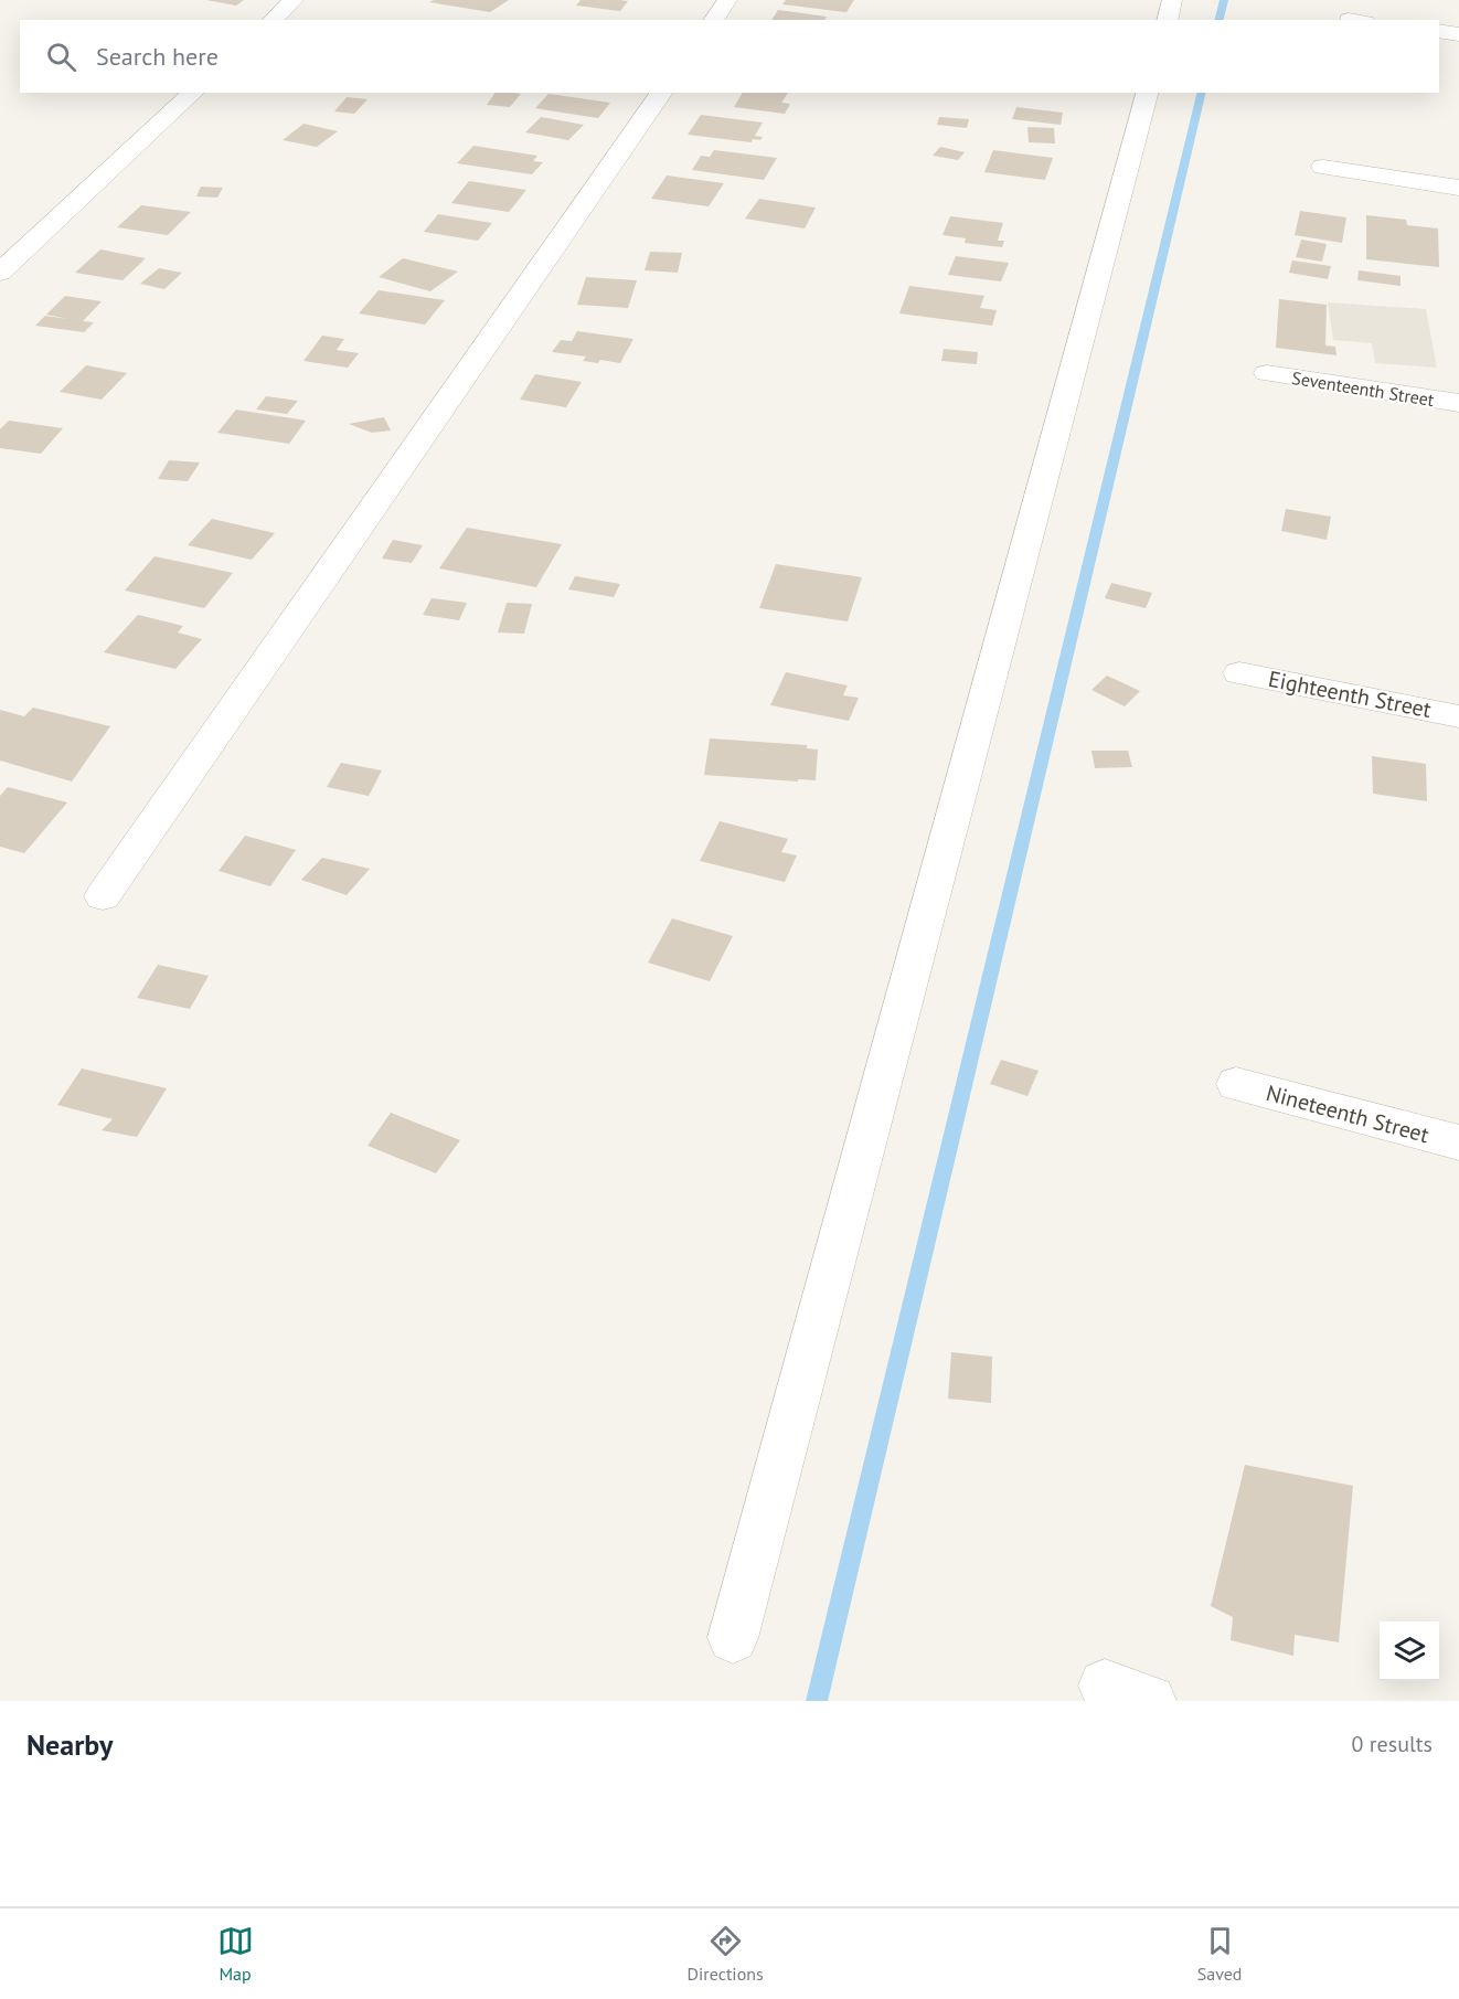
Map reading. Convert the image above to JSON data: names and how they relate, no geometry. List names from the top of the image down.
{
  "streets": {
    "street": ["Seventeenth Street", "Eighteenth Street", "Nineteenth Street"]
  },
  "page": {
    "search": "Search here",
    "heading": ["Nearby", "0 results"],
    "nav": ["Map", "Directions", "Saved"]
  }
}
